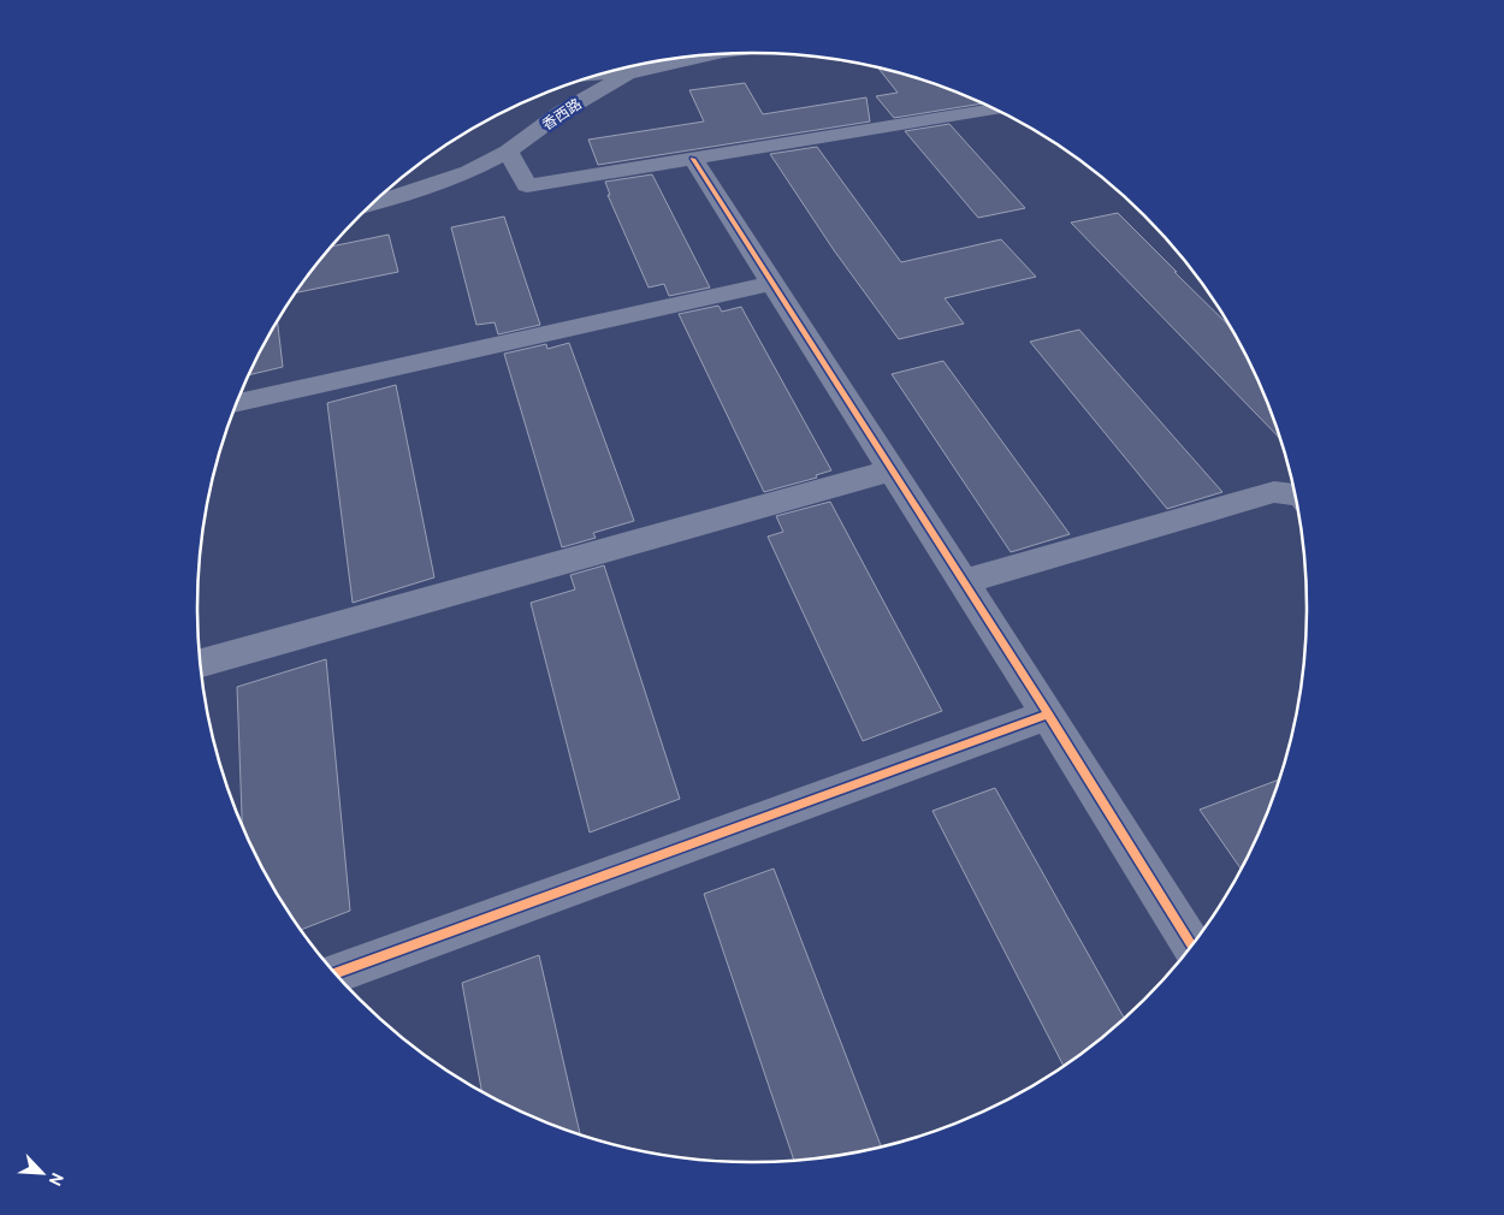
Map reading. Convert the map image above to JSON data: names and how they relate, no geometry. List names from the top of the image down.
{
  "streets": {
    "street": ["香西路"]
  },
  "north": "bottom right"
}
